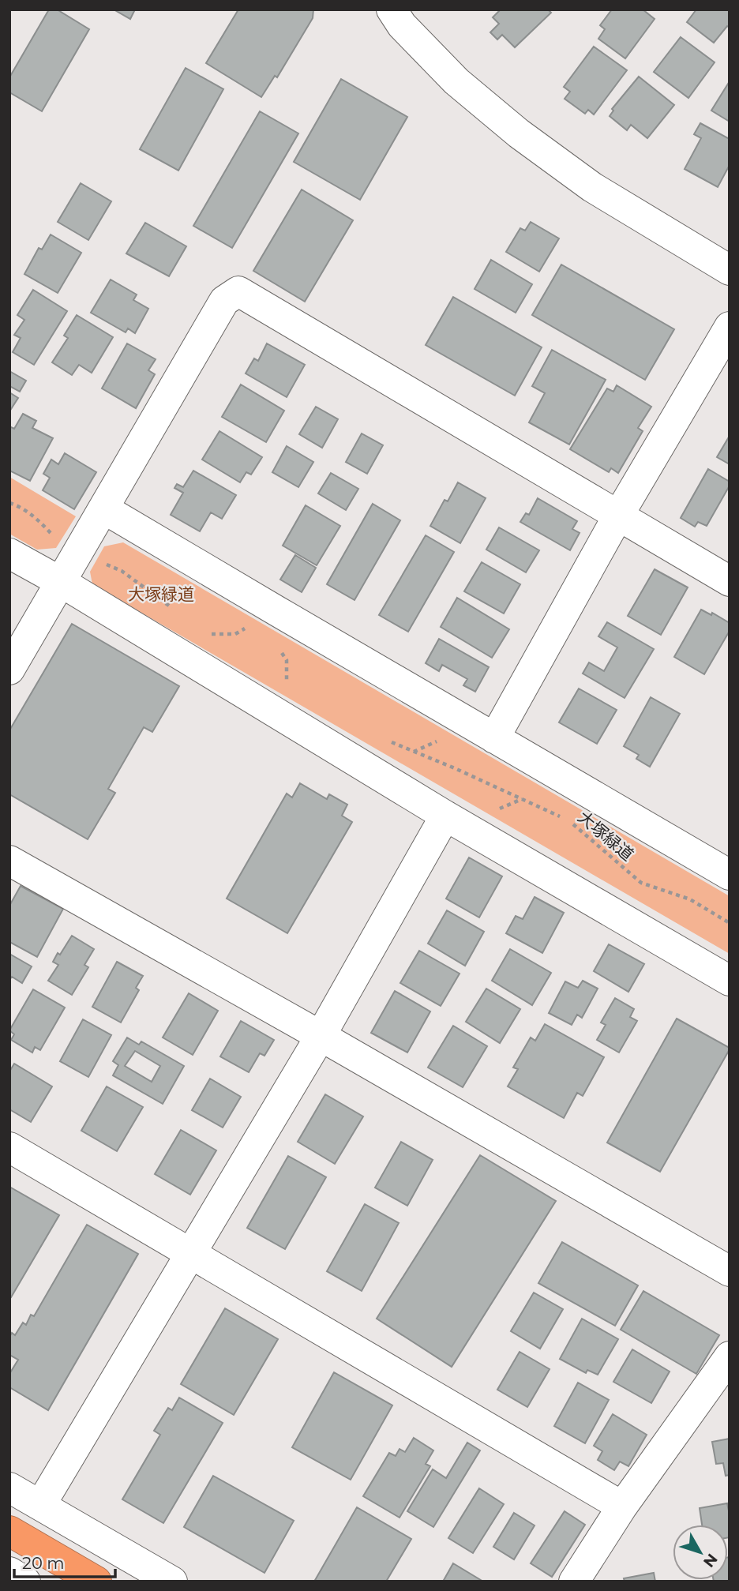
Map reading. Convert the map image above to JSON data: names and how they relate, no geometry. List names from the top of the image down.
{
  "streets": {
    "path": ["大塚緑道"]
  },
  "parks": ["大塚緑道"],
  "scale_bar": "20 m",
  "north": "bottom right"
}
